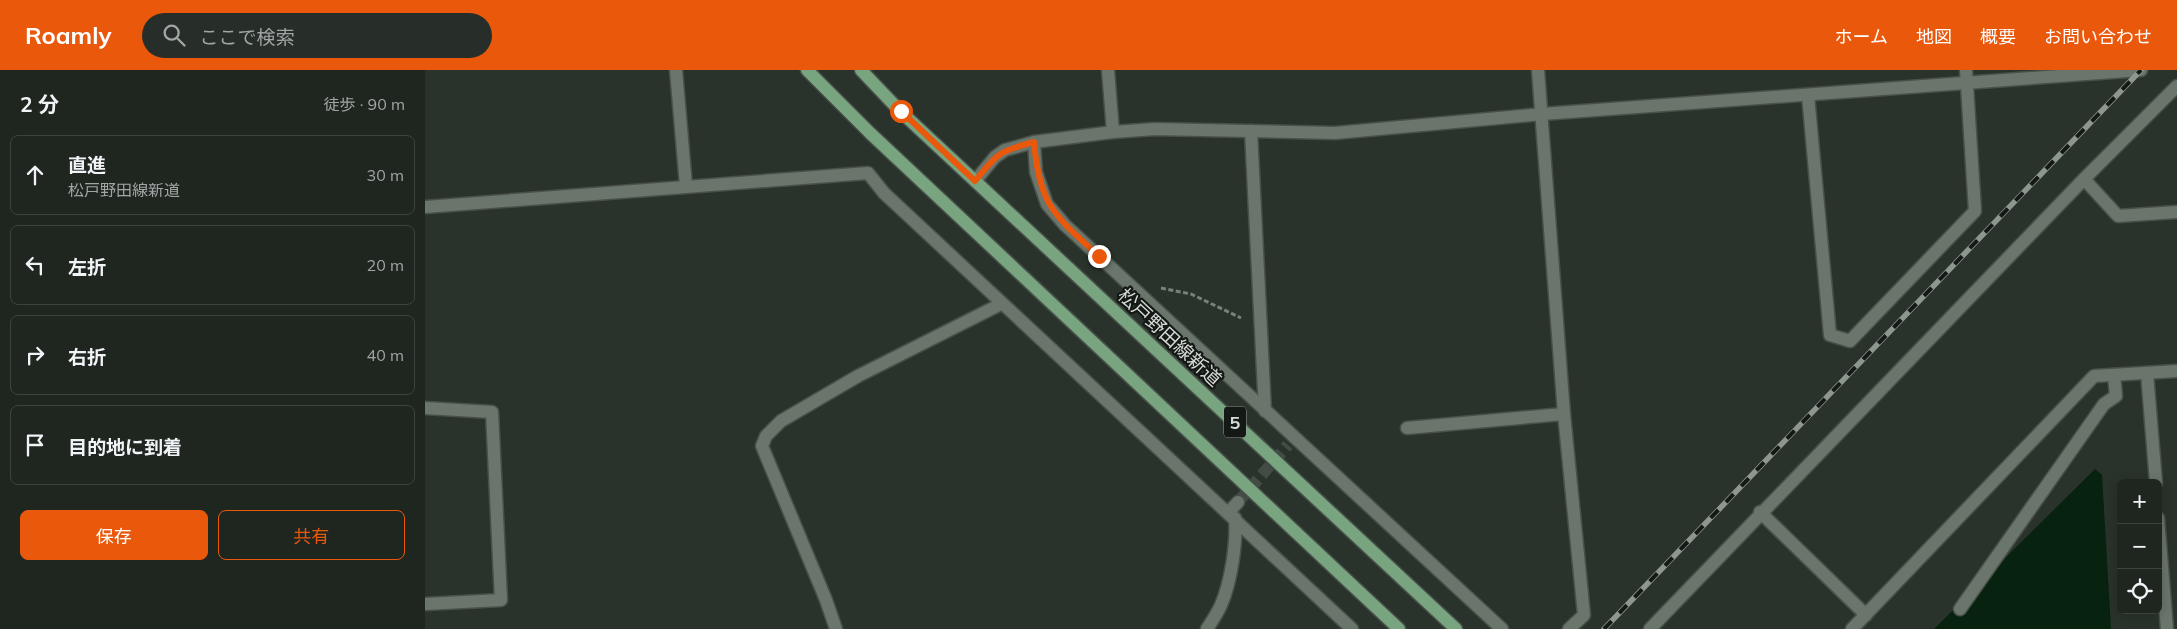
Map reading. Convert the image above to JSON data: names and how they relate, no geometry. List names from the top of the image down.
{
  "streets": {
    "main road": ["松戸野田線新道", "5"]
  },
  "page": {
    "header": "Roamly",
    "search": "ここで検索",
    "nav": [
      "ホーム",
      "地図",
      "概要",
      "お問い合わせ"
    ],
    "heading": ["2 分", "徒歩 · 90 m"],
    "list": [
      ["直進", "松戸野田線新道", "30 m"],
      ["左折", "20 m"],
      ["右折", "40 m"],
      "目的地に到着"
    ],
    "map_buttons": ["+", "−"],
    "buttons": ["保存", "共有"]
  }
}
